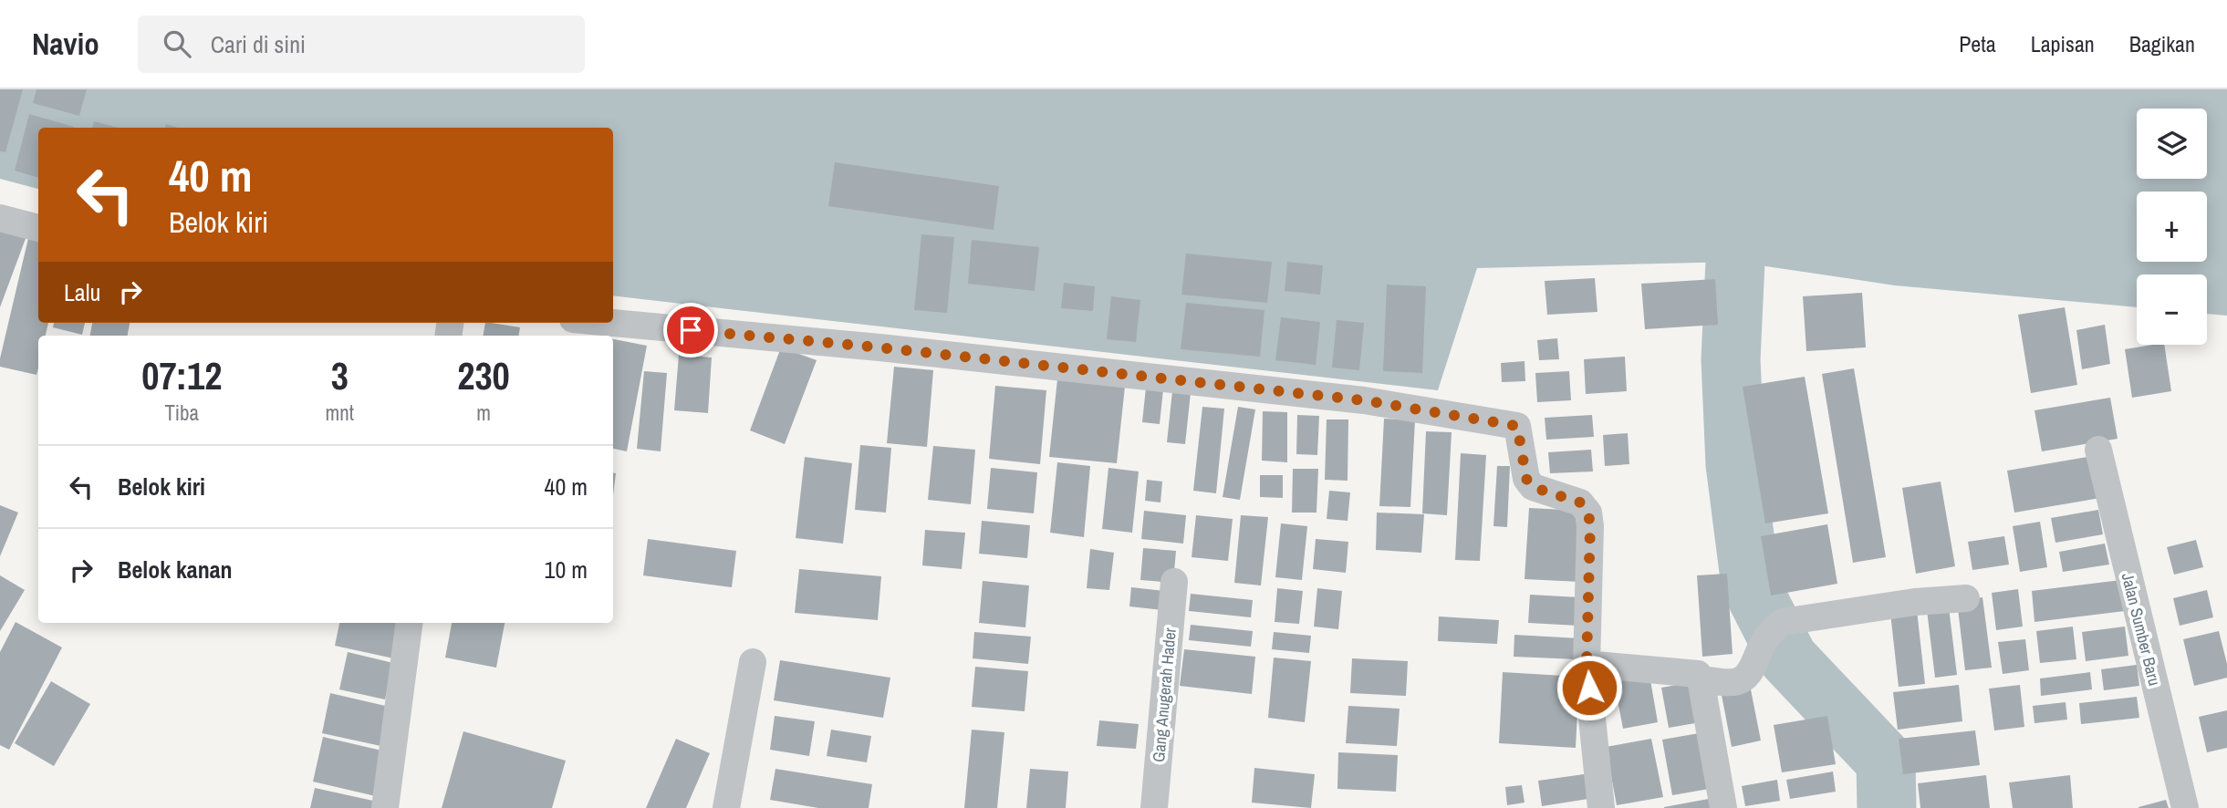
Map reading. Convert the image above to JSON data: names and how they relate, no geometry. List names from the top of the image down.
{
  "streets": {
    "street": ["Jalan Sumber Baru", "Gang Anugerah Hader"]
  },
  "page": {
    "header": "Navio",
    "search": "Cari di sini",
    "nav": ["Peta", "Lapisan", "Bagikan"],
    "map_buttons": ["+", "−"],
    "turn": ["40 m", "Belok kiri"],
    "then": "Lalu",
    "eta": [
      "07:12",
      "Tiba",
      "3",
      "mnt",
      "230",
      "m"
    ],
    "list": [
      {
        "name": "Belok kiri",
        "value": "40 m"
      },
      {
        "name": "Belok kanan",
        "value": "10 m"
      }
    ]
  }
}
